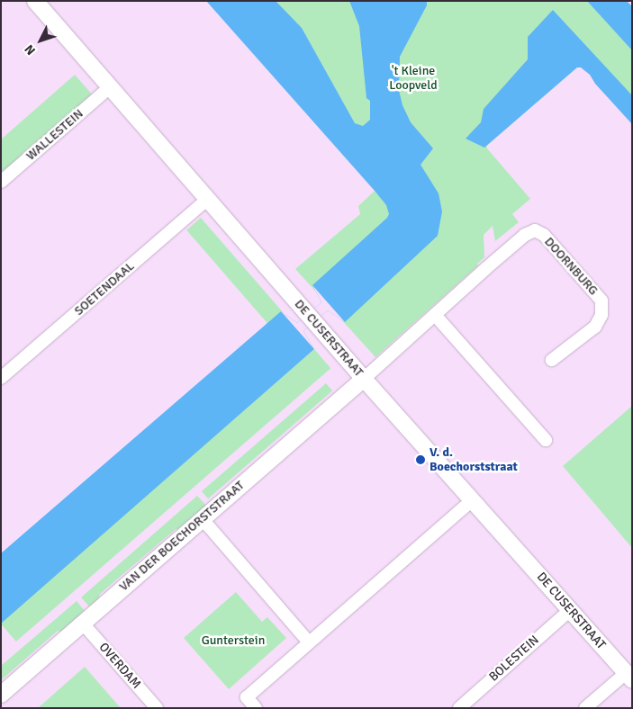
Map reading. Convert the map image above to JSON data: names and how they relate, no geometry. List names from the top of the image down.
{
  "streets": {
    "street": [
      "WALLESTEIN",
      "DOORNBURG",
      "SOETENDAAL",
      "DE CUSERSTRAAT",
      "VAN DER BOECHORSTSTRAAT",
      "BOLESTEIN",
      "OVERDAM"
    ]
  },
  "crossings": [
    ["WALLESTEIN", "DE CUSERSTRAAT"],
    ["DOORNBURG", "DE CUSERSTRAAT"],
    ["DOORNBURG", "VAN DER BOECHORSTSTRAAT"],
    ["SOETENDAAL", "DE CUSERSTRAAT"],
    ["DE CUSERSTRAAT", "VAN DER BOECHORSTSTRAAT"],
    ["DE CUSERSTRAAT", "BOLESTEIN"],
    ["VAN DER BOECHORSTSTRAAT", "OVERDAM"]
  ],
  "parks": ["'t Kleine Loopveld", "Gunterstein"],
  "places": ["V. d. Boechorststraat"],
  "north": "bottom left"
}
